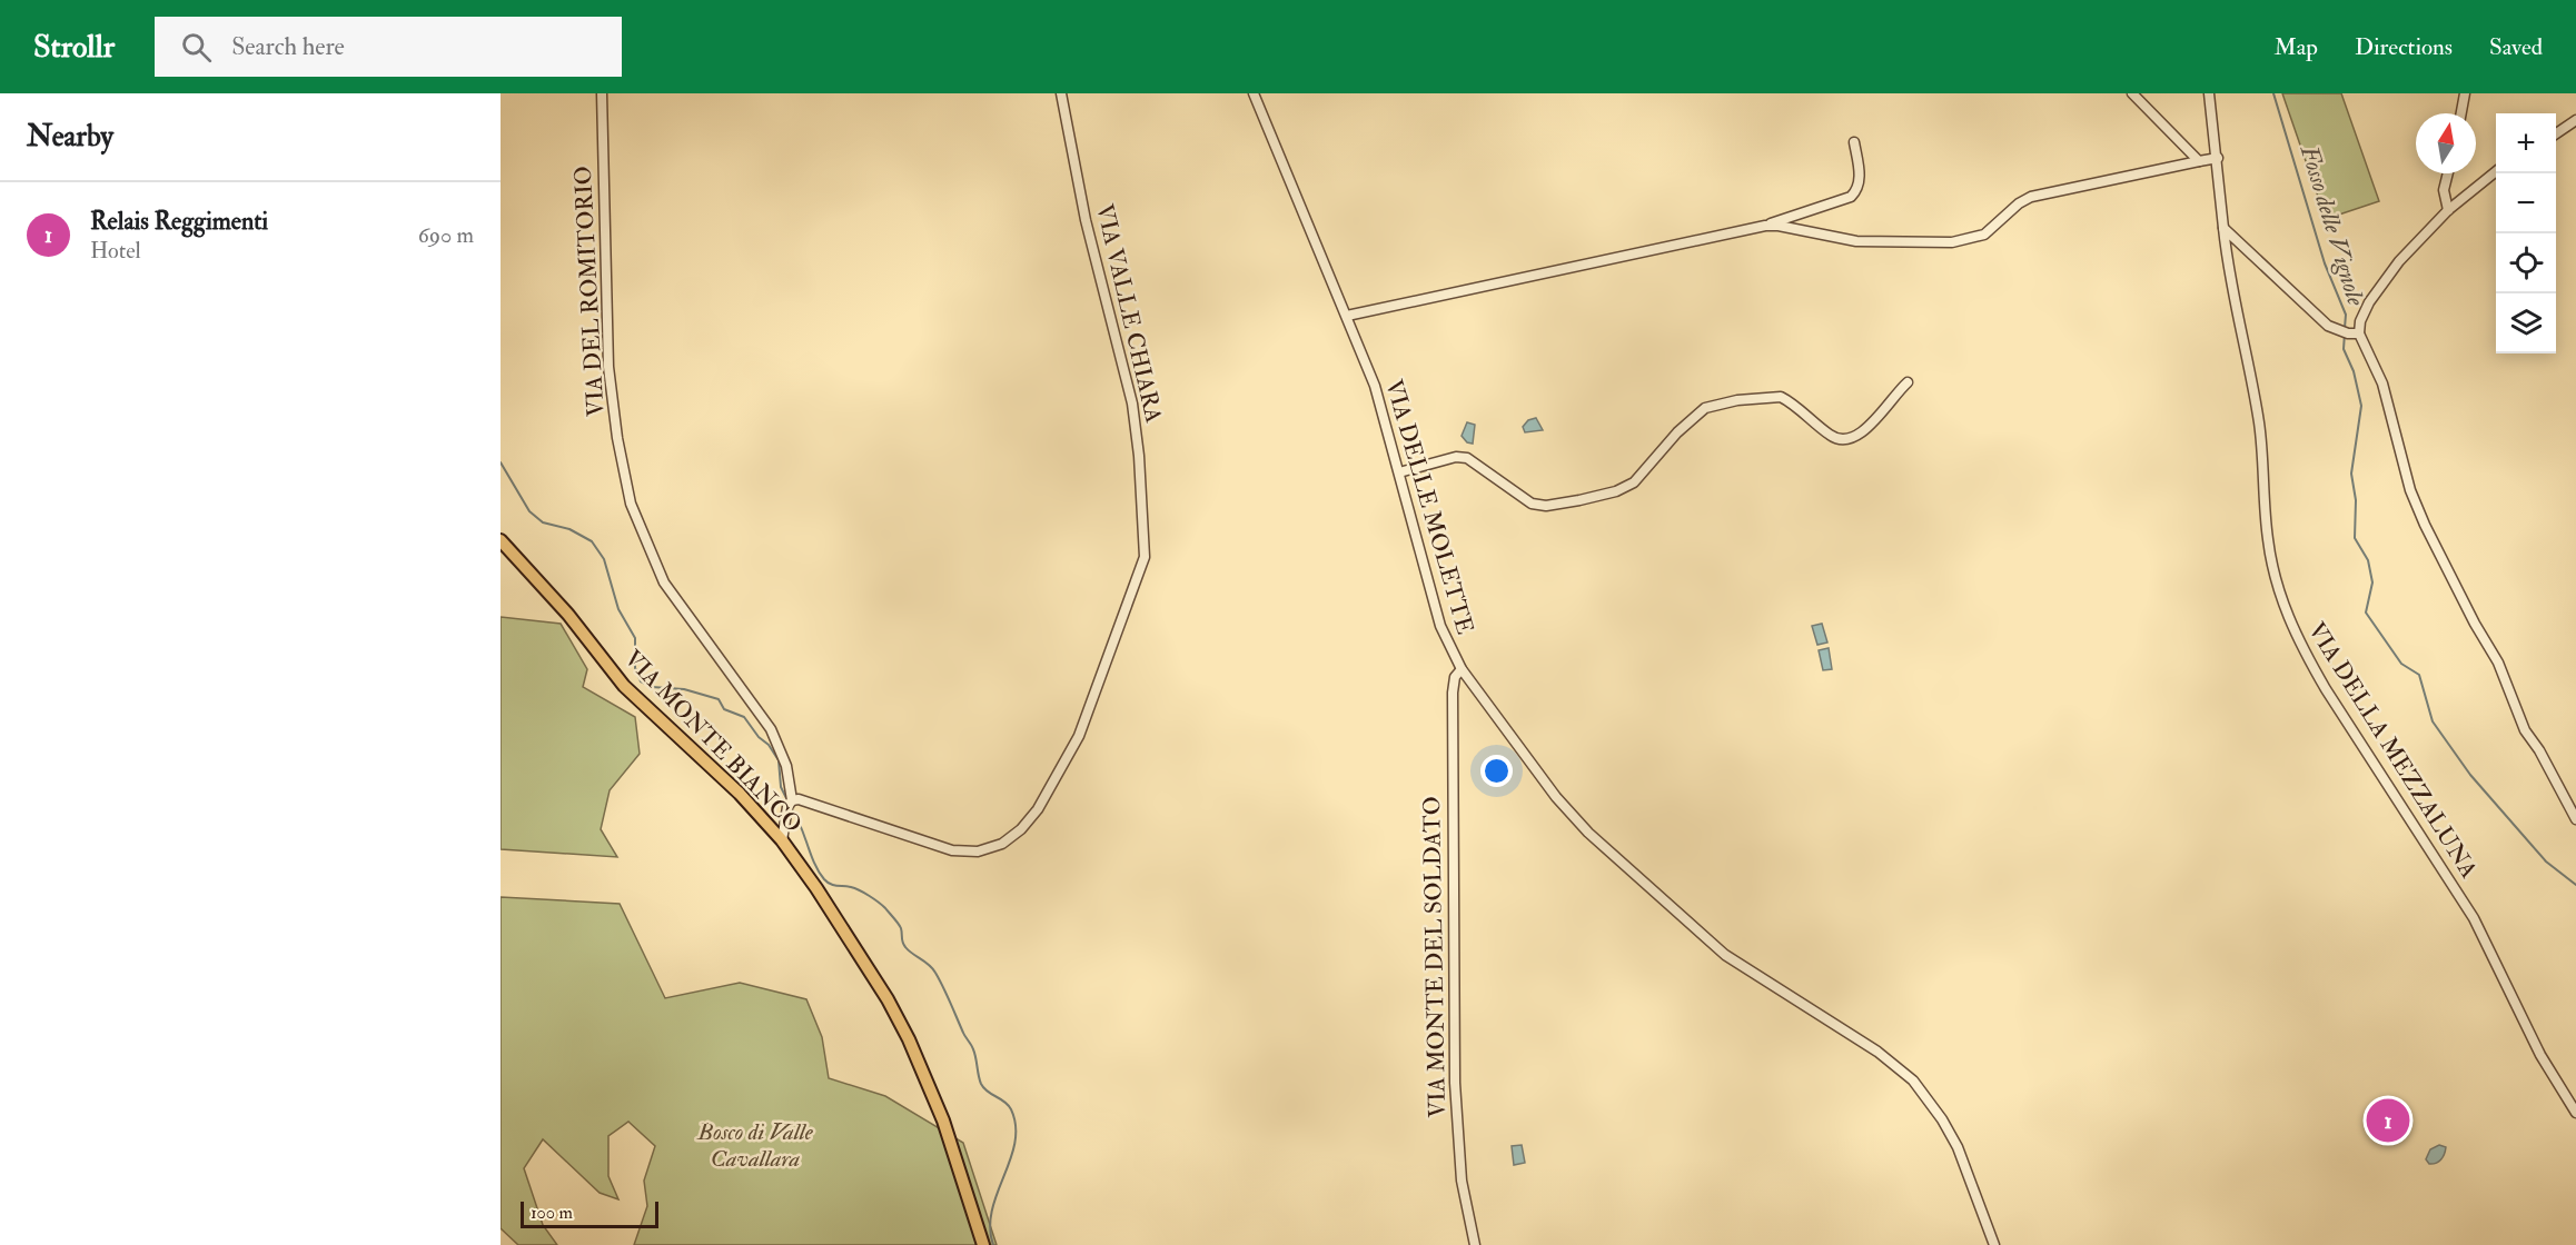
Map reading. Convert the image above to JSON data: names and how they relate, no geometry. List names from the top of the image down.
{
  "streets": {
    "main road": ["VIA MONTE BIANCO"],
    "street": [
      "VIA DEL ROMITORIO",
      "VIA VALLE CHIARA",
      "VIA DELLE MOLETTE",
      "VIA DELLA MEZZALUNA",
      "VIA MONTE DEL SOLDATO"
    ]
  },
  "crossings": [
    ["VIA DEL ROMITORIO", "VIA VALLE CHIARA"],
    ["VIA DELLE MOLETTE", "VIA MONTE DEL SOLDATO"]
  ],
  "water": ["Fosso delle Vignole"],
  "parks": ["Bosco di Valle Cavallara"],
  "scale_bar": "100 m",
  "north": "top",
  "page": {
    "header": "Strollr",
    "search": "Search here",
    "nav": ["Map", "Directions", "Saved"],
    "heading": "Nearby",
    "map_buttons": ["+", "−"],
    "list": [
      {
        "mark": "1",
        "name": "Relais Reggimenti",
        "note": "Hotel",
        "value": "690 m"
      }
    ],
    "pins": "1",
    "scale": "100 m"
  }
}
